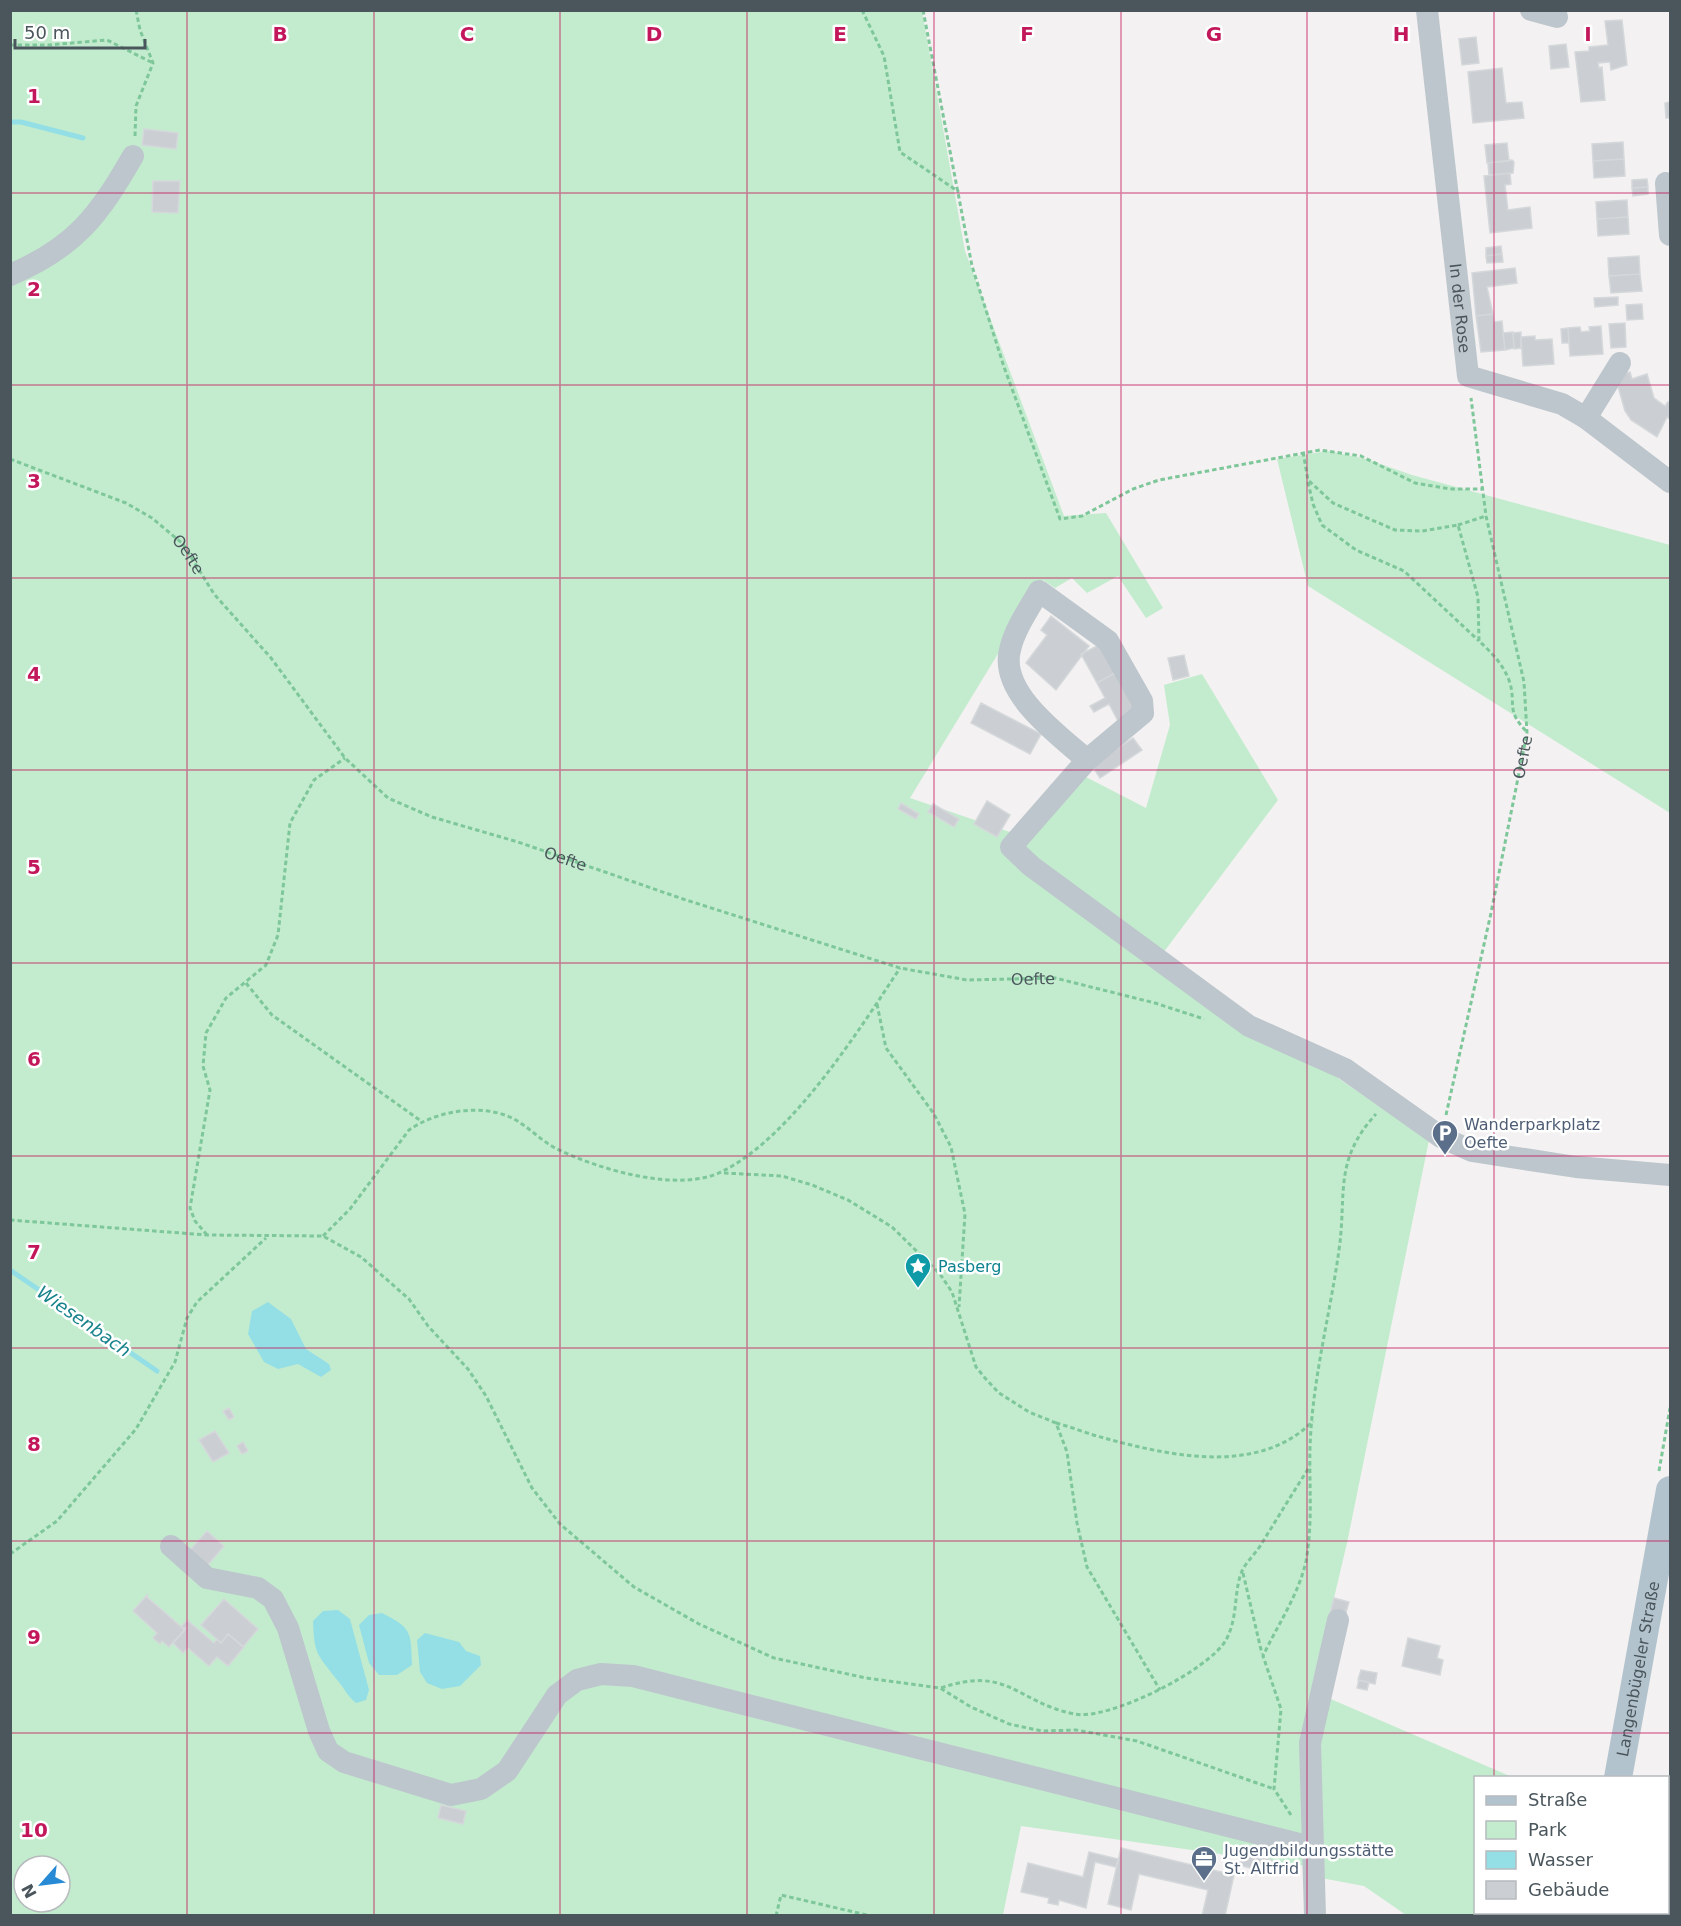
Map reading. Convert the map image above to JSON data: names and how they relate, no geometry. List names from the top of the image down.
{
  "streets": {
    "main road": ["Langenbügeler Straße"],
    "street": ["In der Rose"],
    "path": ["Oefte"]
  },
  "crossings": [
    ["In der Rose", "Oefte"]
  ],
  "water": ["Wiesenbach"],
  "places": {
    "parking": ["Wanderparkplatz Oefte"],
    "place": ["Pasberg"],
    "office": ["Jugendbildungsstätte St. Altfrid"]
  },
  "legend": [
    "Straße",
    "Park",
    "Wasser",
    "Gebäude"
  ],
  "scale_bar": "50 m",
  "north": "bottom left",
  "grid": {
    "columns": [
      "B",
      "C",
      "D",
      "E",
      "F",
      "G",
      "H",
      "I"
    ],
    "rows": [
      "1",
      "2",
      "3",
      "4",
      "5",
      "6",
      "7",
      "8",
      "9",
      "10"
    ]
  }
}
